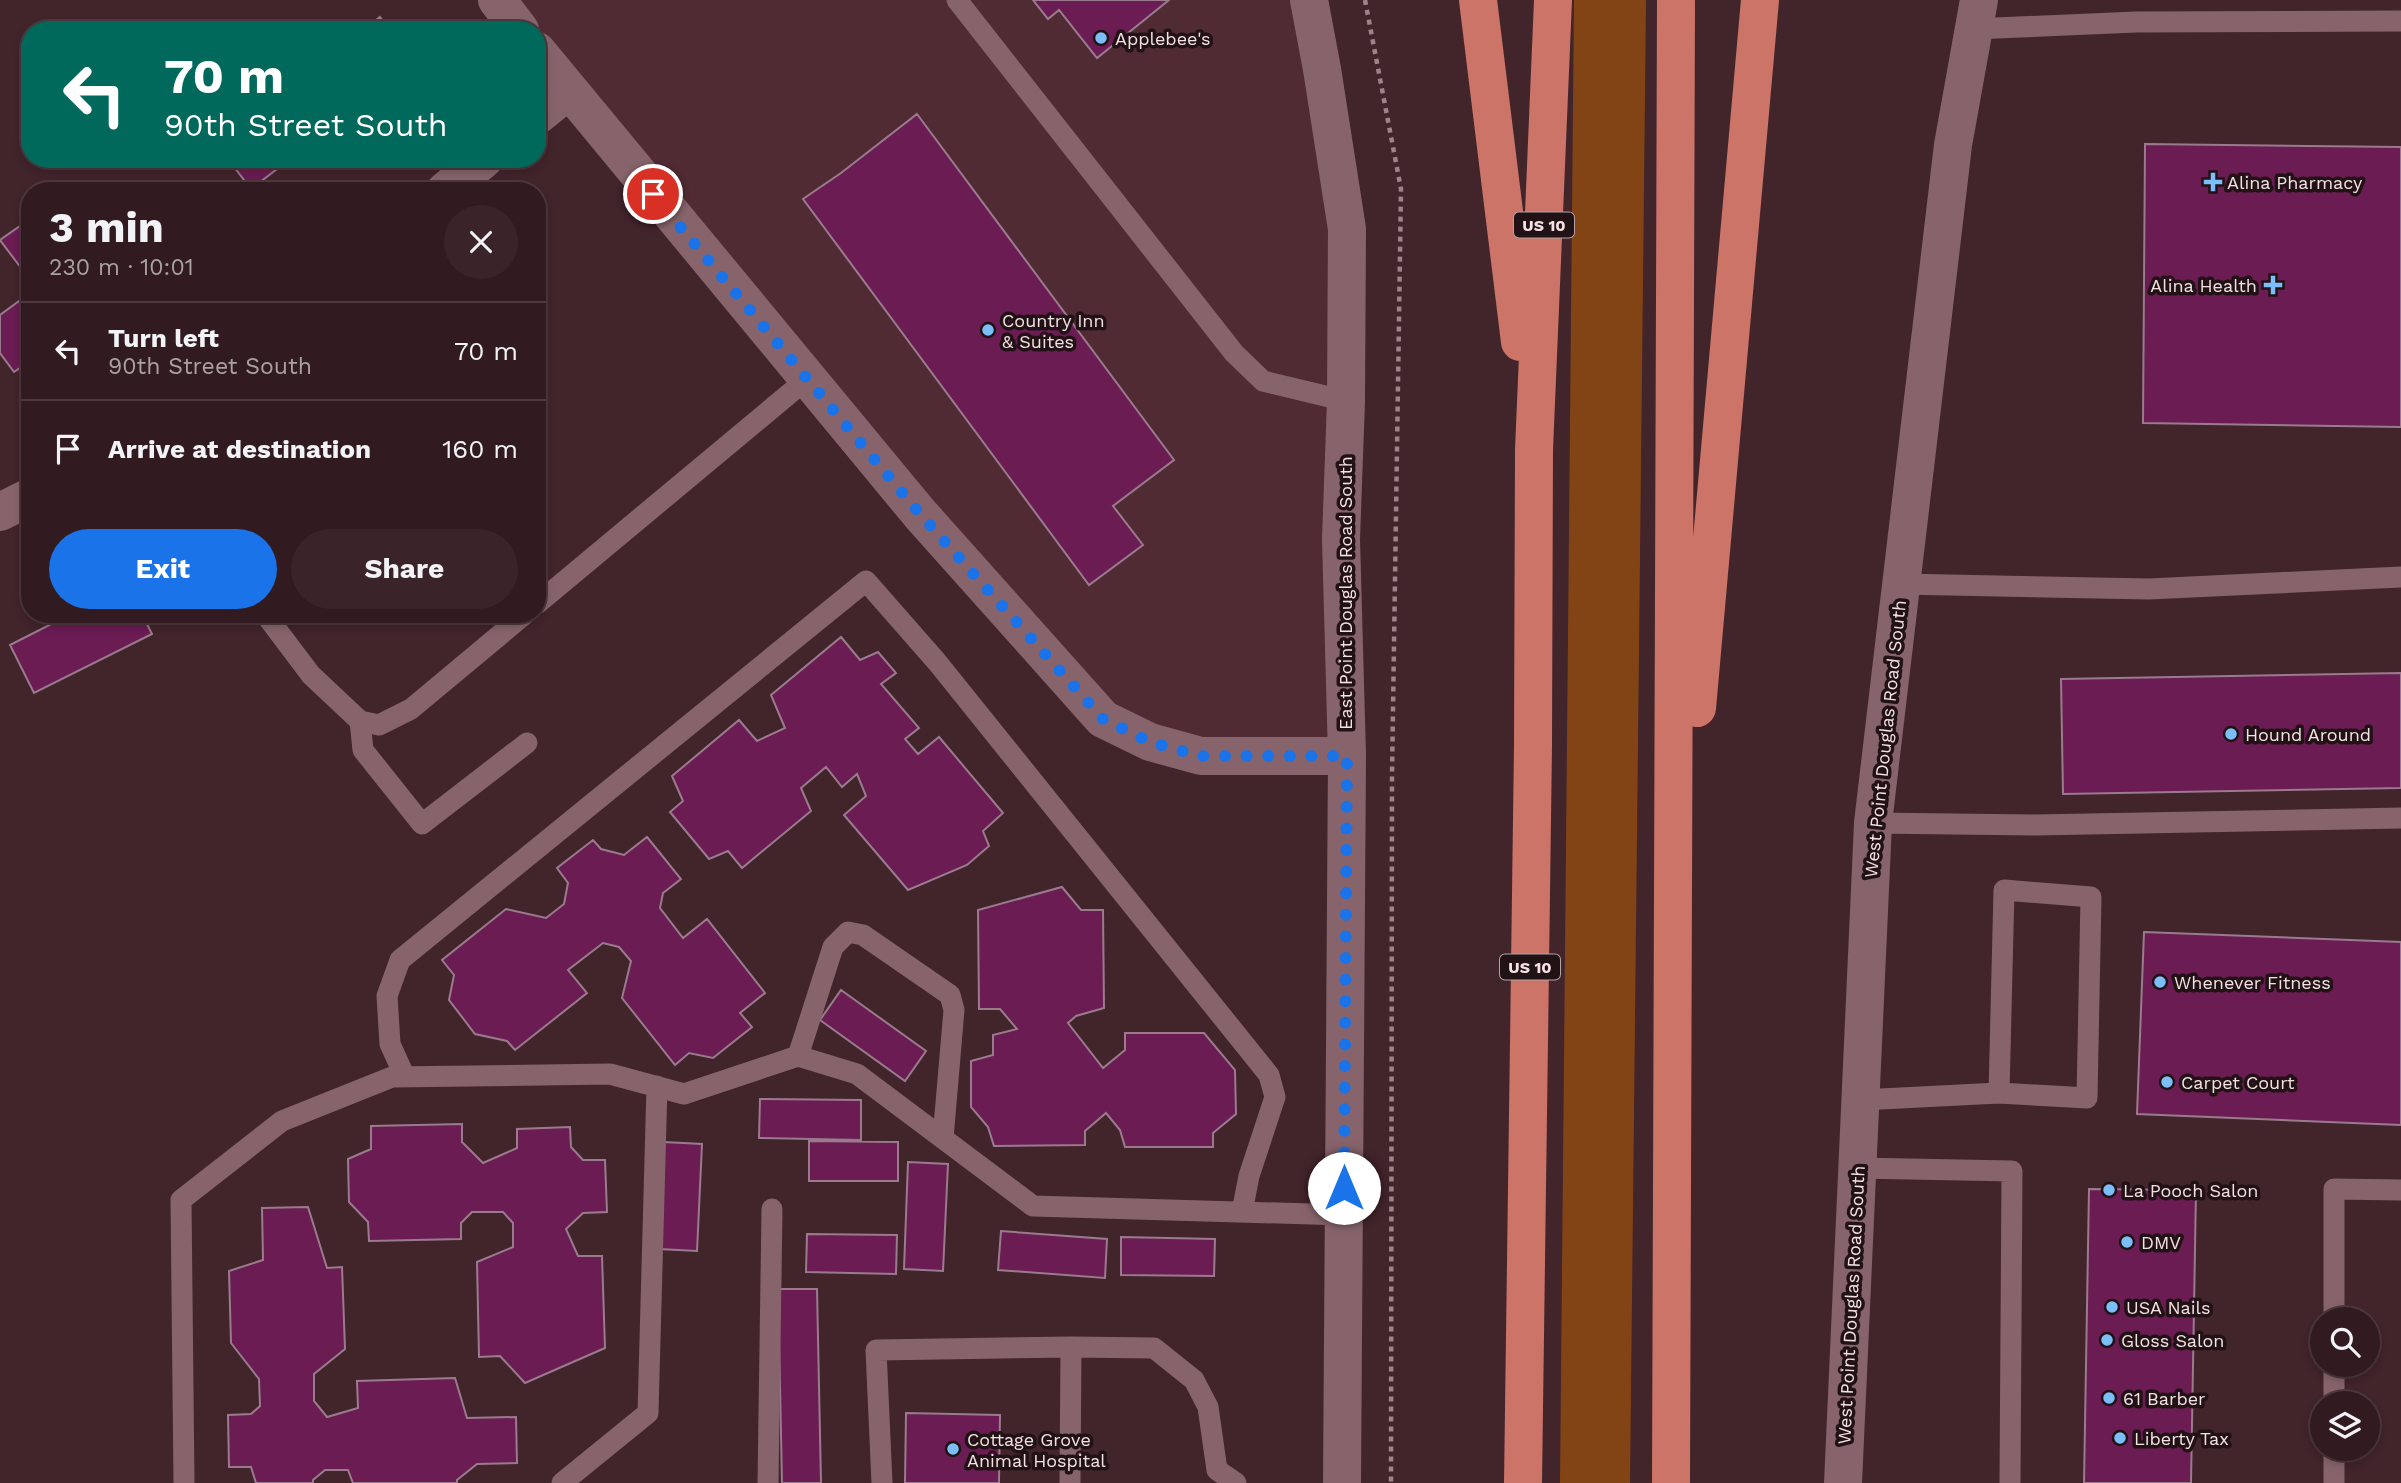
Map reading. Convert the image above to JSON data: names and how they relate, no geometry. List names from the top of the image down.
{
  "streets": {
    "highway": ["US 10"],
    "street": ["East Point Douglas Road South", "West Point Douglas Road South"]
  },
  "places": {
    "other": [
      "Applebee's",
      "Country Inn & Suites",
      "Hound Around",
      "Whenever Fitness",
      "Carpet Court",
      "La Pooch Salon",
      "DMV",
      "USA Nails",
      "Gloss Salon",
      "61 Barber",
      "Liberty Tax",
      "Cottage Grove Animal Hospital"
    ],
    "health": ["Alina Pharmacy", "Alina Health"]
  },
  "page": {
    "turn": ["70 m", "90th Street South"],
    "heading": ["3 min", "230 m · 10:01"],
    "list": [
      {
        "name": "Turn left",
        "note": "90th Street South",
        "value": "70 m"
      },
      {
        "name": "Arrive at destination",
        "value": "160 m"
      }
    ],
    "buttons": ["Exit", "Share"]
  }
}
